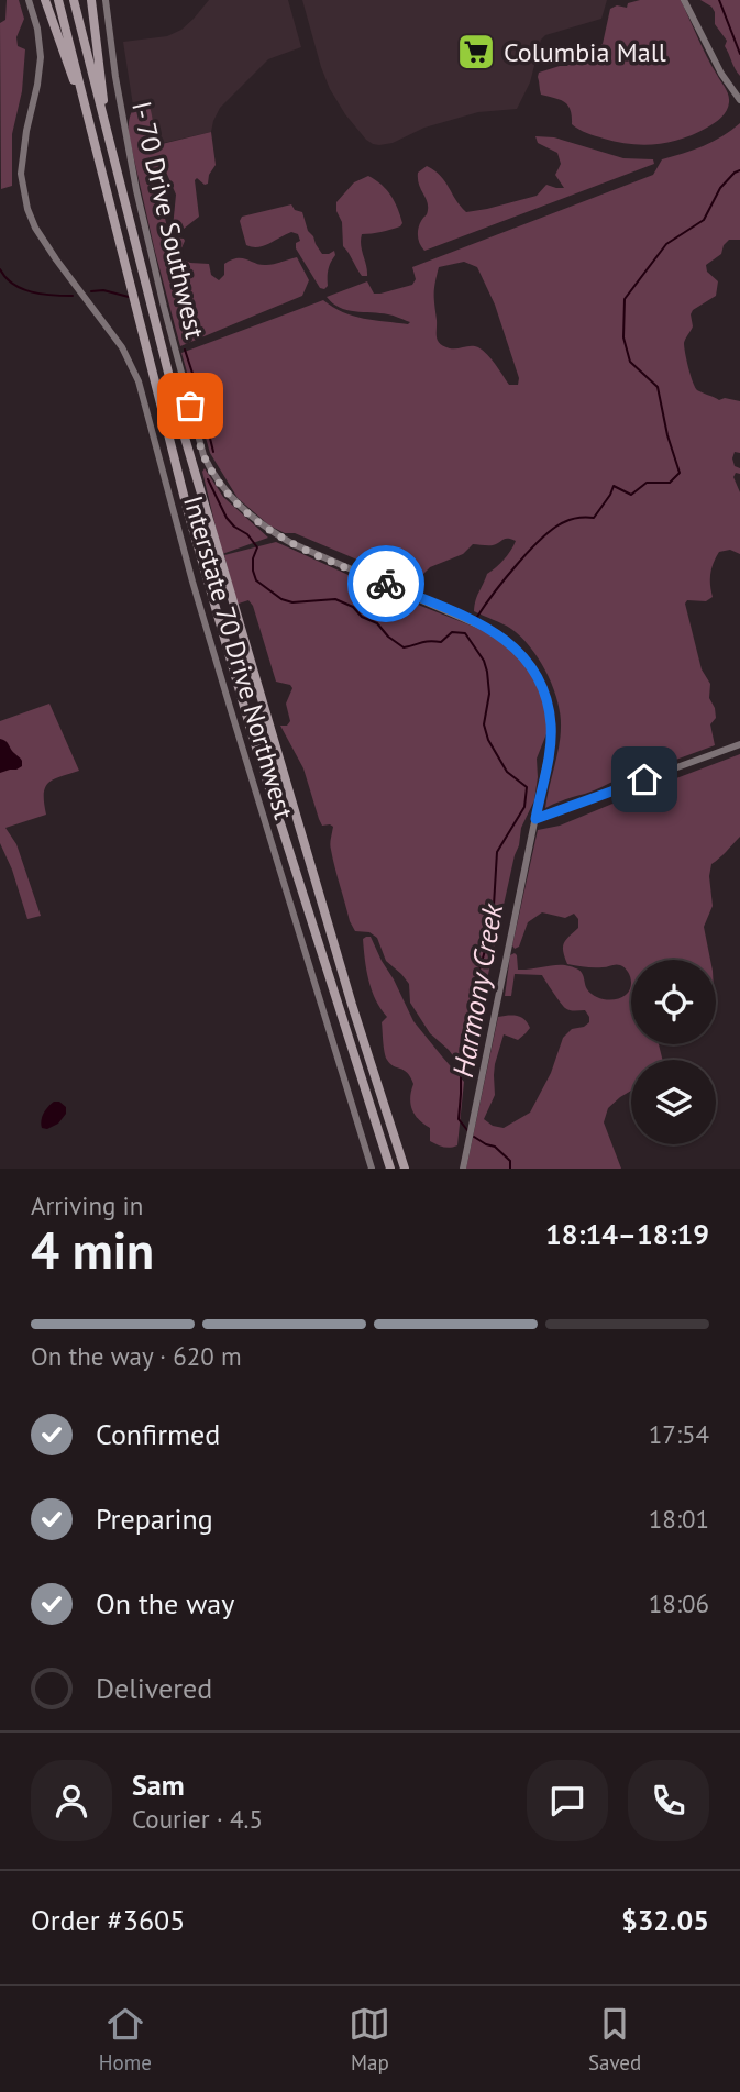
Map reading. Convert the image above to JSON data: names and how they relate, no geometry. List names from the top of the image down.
{
  "streets": {
    "street": ["I- 70 Drive Southwest", "Interstate 70 Drive Northwest"]
  },
  "water": ["Harmony Creek"],
  "places": {
    "supermarket": ["Columbia Mall"]
  },
  "page": {
    "heading": ["4 min", "Arriving in", "18:14–18:19"],
    "panel": [
      "Sam",
      "Courier · 4.5",
      "Order #3605",
      "$32.05"
    ],
    "bar": "On the way · 620 m",
    "list": [
      ["Confirmed", "17:54"],
      ["Preparing", "18:01"],
      ["On the way", "18:06"],
      "Delivered"
    ],
    "tabs": ["Home", "Map", "Saved"]
  }
}
